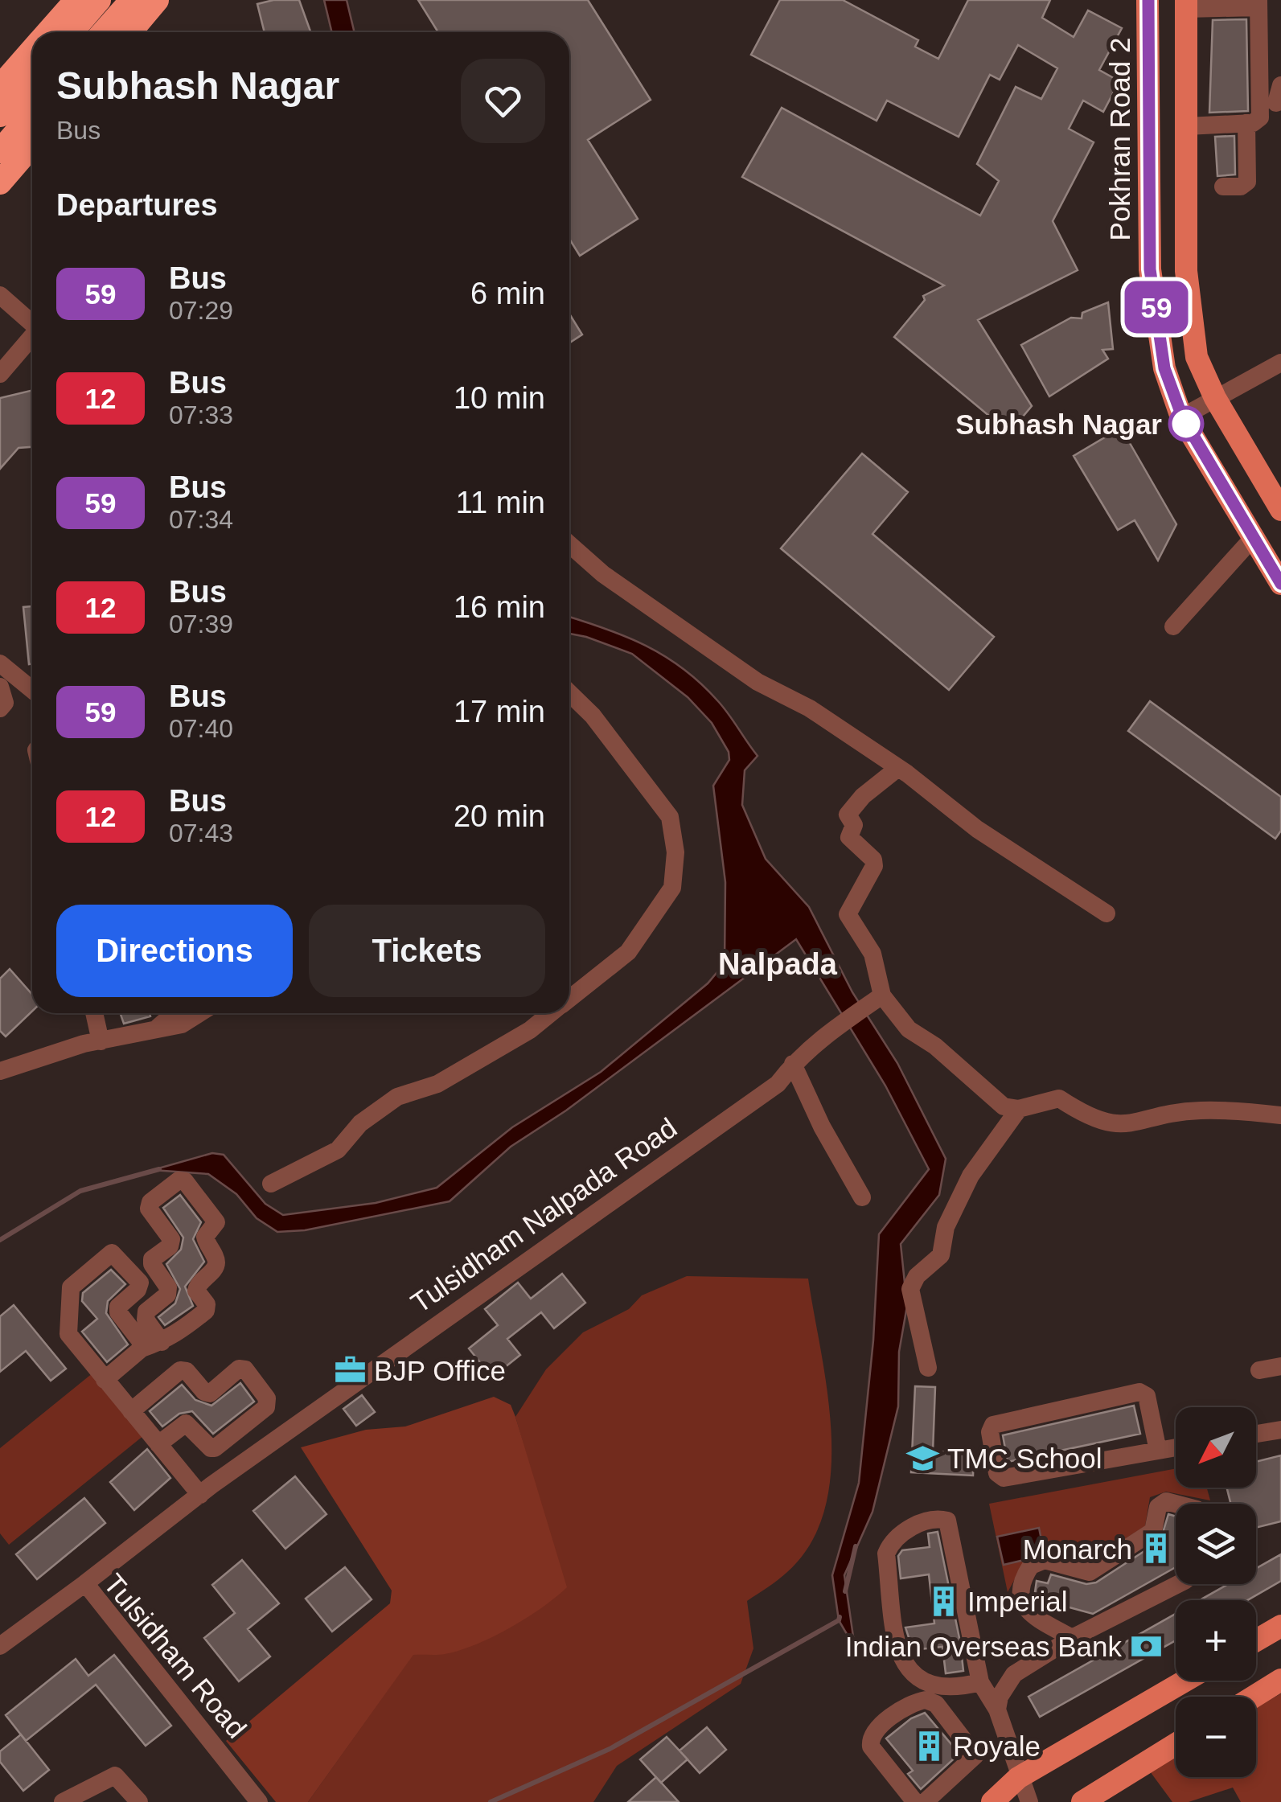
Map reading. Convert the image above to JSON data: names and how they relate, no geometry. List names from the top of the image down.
{
  "streets": {
    "main road": ["Pokhran Road 2"],
    "street": ["Tulsidham Nalpada Road", "Tulsidham Road"]
  },
  "crossings": [
    ["Tulsidham Nalpada Road", "Tulsidham Road"]
  ],
  "districts": ["Nalpada"],
  "places": {
    "other": ["Subhash Nagar"],
    "office": ["BJP Office"],
    "school or university": ["TMC School"],
    "building": ["Monarch", "Imperial", "Royale"],
    "bank": ["Indian Overseas Bank"]
  },
  "lines": ["bus line 59"],
  "north": "bottom left",
  "page": {
    "on_map": "59",
    "heading": [
      ["Subhash Nagar", "Bus"],
      "Departures"
    ],
    "list": [
      {
        "mark": "59",
        "name": "Bus",
        "note": "07:29",
        "value": "6 min"
      },
      {
        "mark": "12",
        "name": "Bus",
        "note": "07:33",
        "value": "10 min"
      },
      {
        "mark": "59",
        "name": "Bus",
        "note": "07:34",
        "value": "11 min"
      },
      {
        "mark": "12",
        "name": "Bus",
        "note": "07:39",
        "value": "16 min"
      },
      {
        "mark": "59",
        "name": "Bus",
        "note": "07:40",
        "value": "17 min"
      },
      {
        "mark": "12",
        "name": "Bus",
        "note": "07:43",
        "value": "20 min"
      }
    ],
    "buttons": ["Directions", "Tickets"],
    "map_buttons": ["+", "−"]
  }
}
